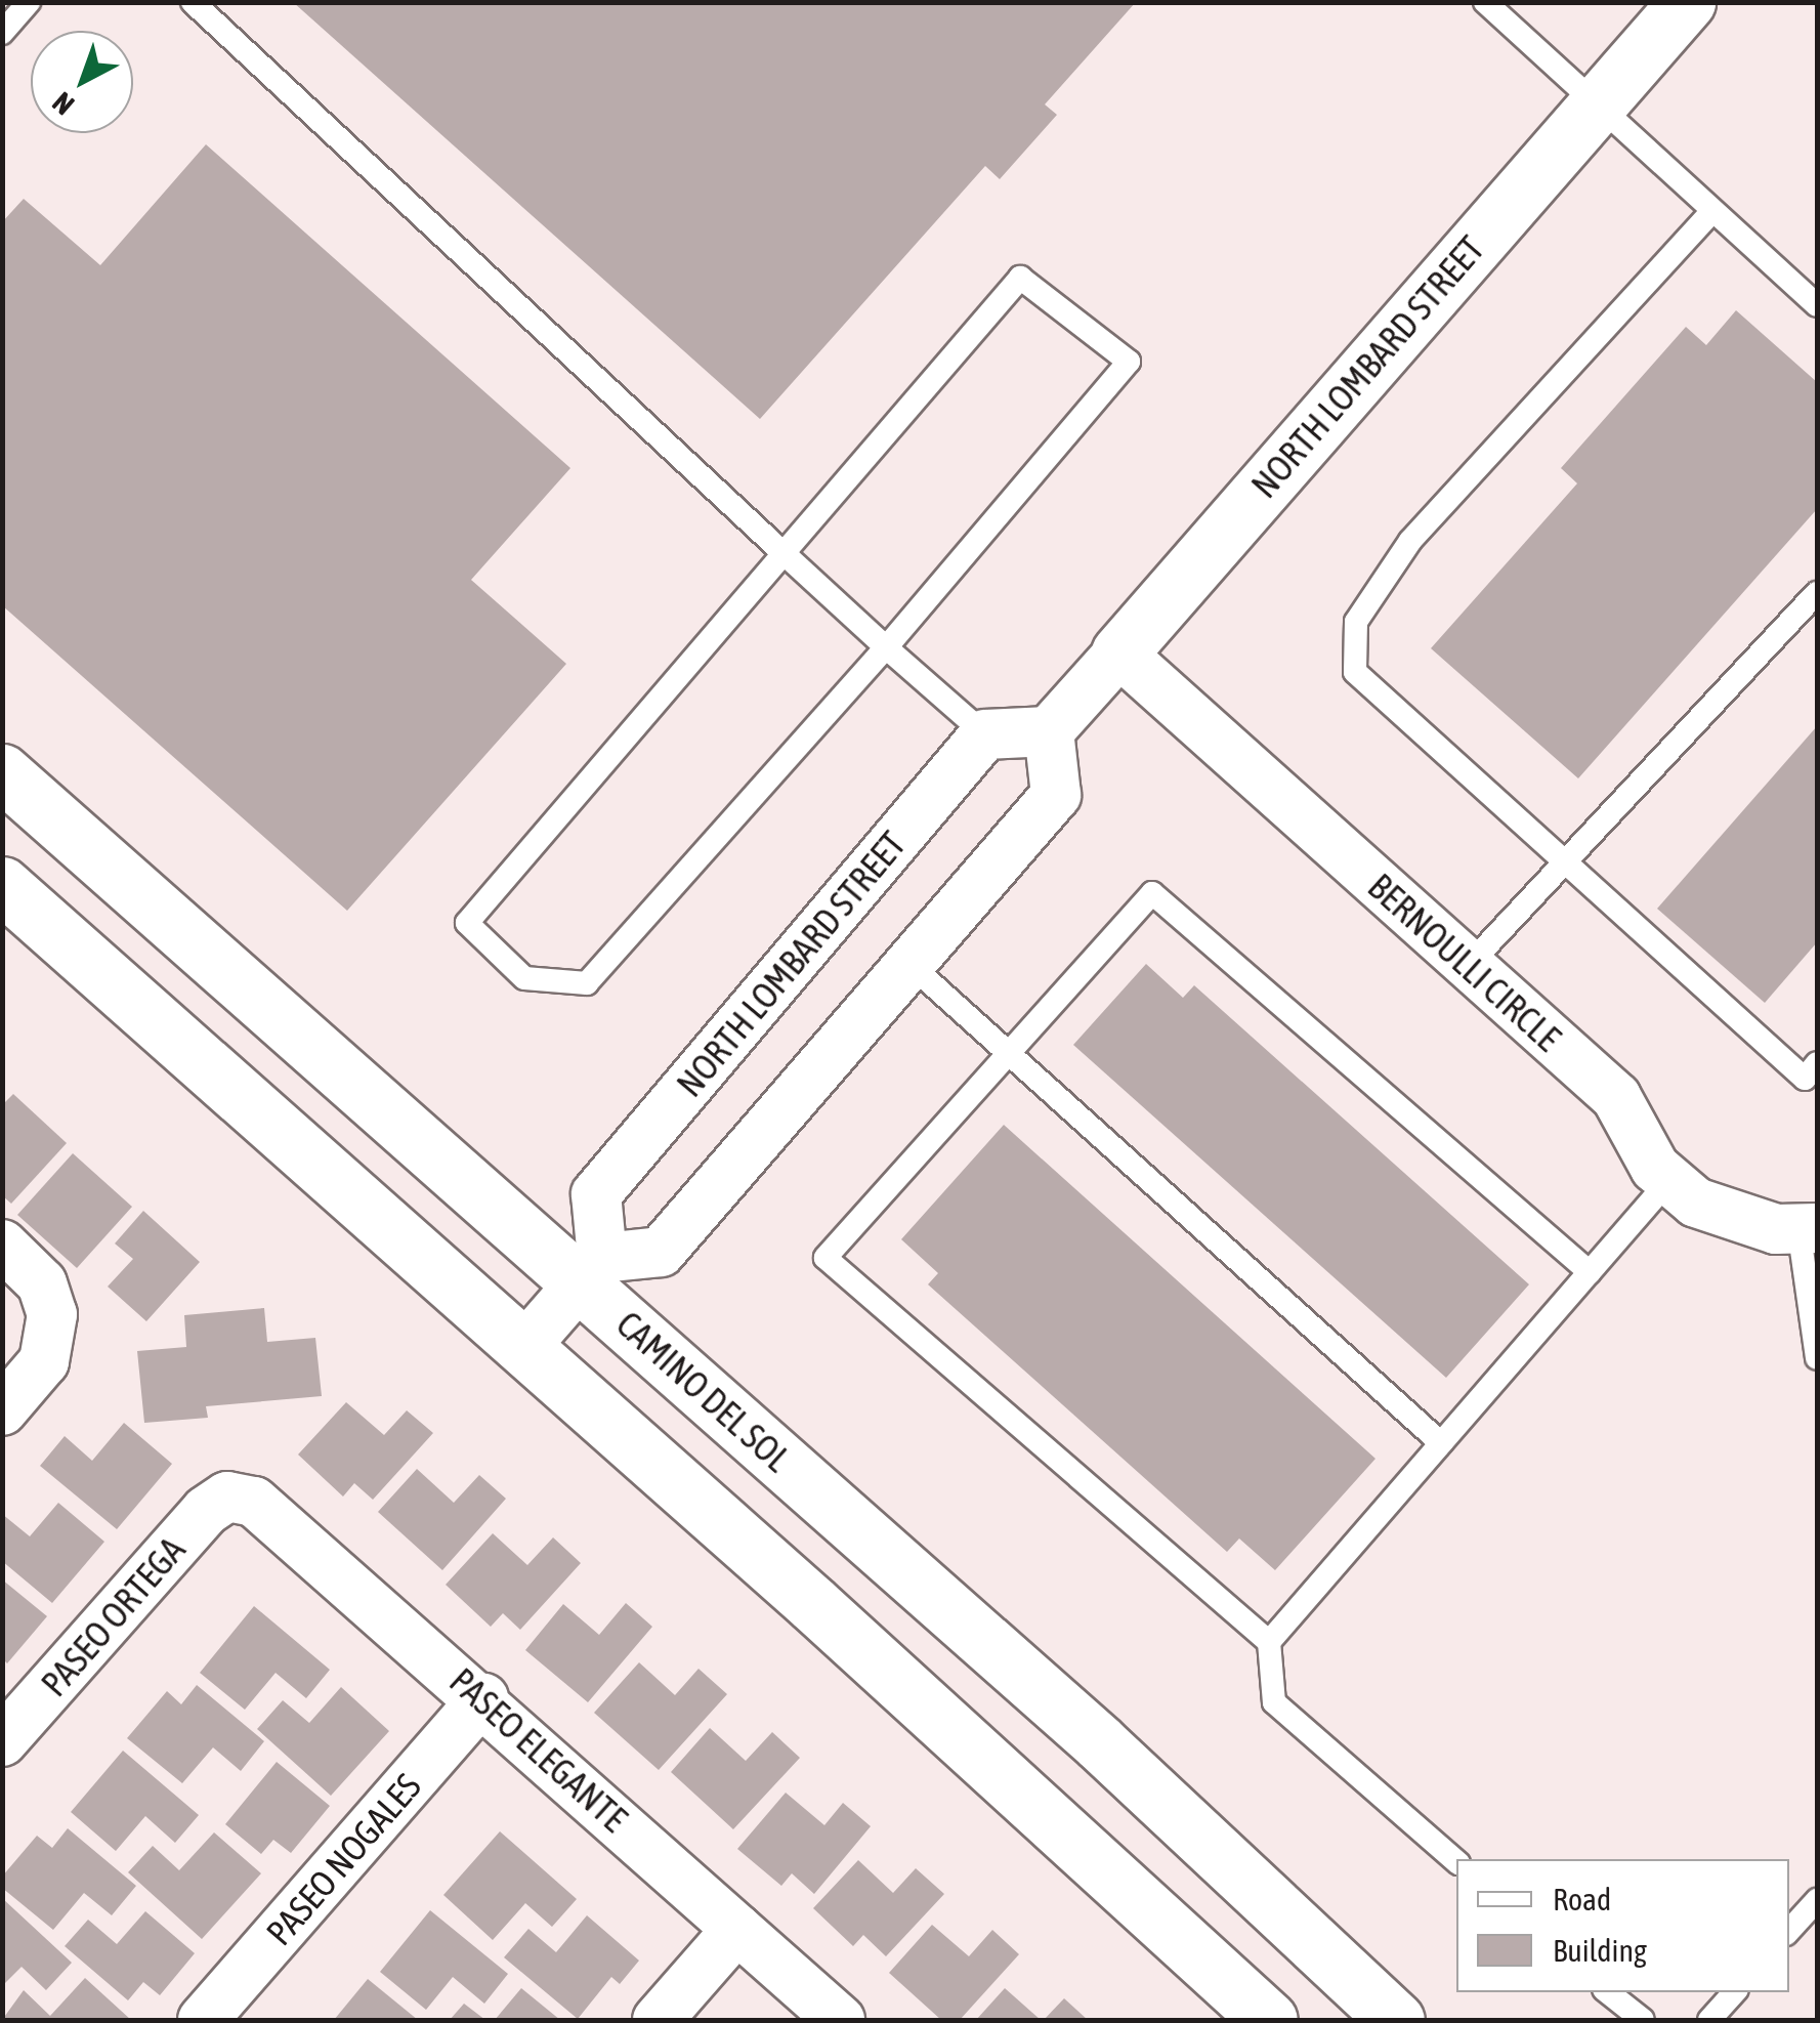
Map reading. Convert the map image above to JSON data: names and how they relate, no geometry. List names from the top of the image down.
{
  "streets": {
    "street": [
      "NORTH LOMBARD STREET",
      "BERNOULLI CIRCLE",
      "CAMINO DEL SOL",
      "PASEO ORTEGA",
      "PASEO ELEGANTE",
      "PASEO NOGALES"
    ]
  },
  "crossings": [
    ["NORTH LOMBARD STREET", "BERNOULLI CIRCLE"],
    ["NORTH LOMBARD STREET", "CAMINO DEL SOL"],
    ["PASEO ORTEGA", "PASEO ELEGANTE"],
    ["PASEO ELEGANTE", "PASEO NOGALES"]
  ],
  "legend": ["Road", "Building"],
  "north": "bottom left"
}
